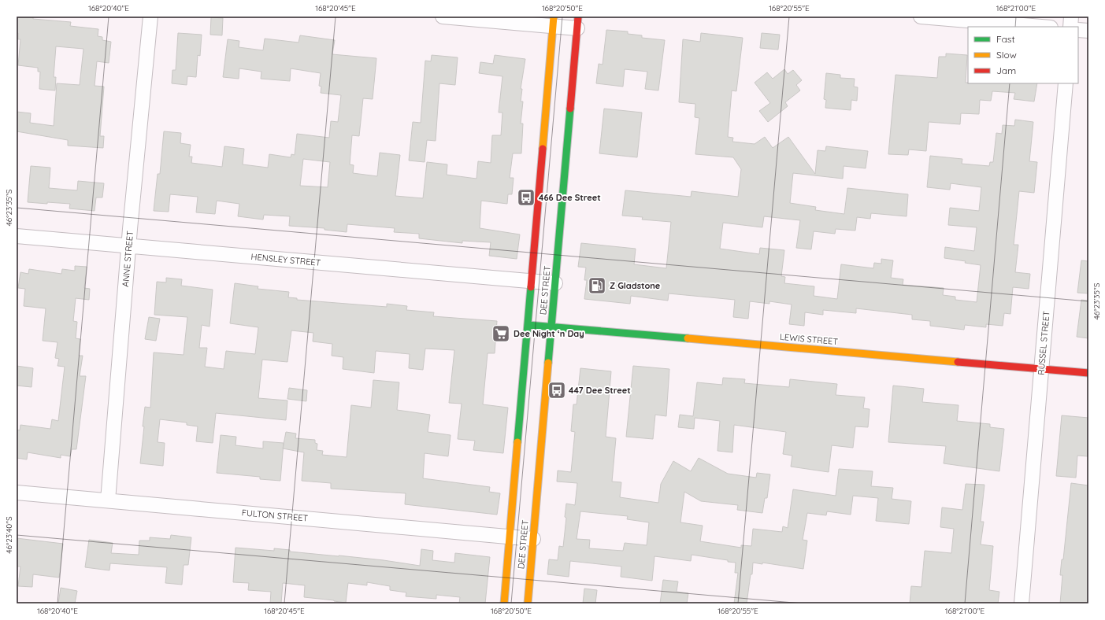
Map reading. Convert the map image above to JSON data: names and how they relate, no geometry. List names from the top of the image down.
{
  "streets": {
    "main road": ["DEE STREET", "LEWIS STREET"],
    "street": [
      "ANNE STREET",
      "HENSLEY STREET",
      "RUSSEL STREET",
      "FULTON STREET"
    ]
  },
  "crossings": [
    ["ANNE STREET", "HENSLEY STREET"],
    ["ANNE STREET", "FULTON STREET"],
    ["HENSLEY STREET", "DEE STREET"],
    ["DEE STREET", "LEWIS STREET"],
    ["DEE STREET", "FULTON STREET"],
    ["LEWIS STREET", "RUSSEL STREET"]
  ],
  "places": {
    "bus stop": ["466 Dee Street", "447 Dee Street"],
    "fuel station": ["Z Gladstone"],
    "supermarket": ["Dee Night ‘n Day"]
  },
  "legend": ["Fast", "Slow", "Jam"],
  "coordinates": [
    "168°20'40\"E",
    "168°20'45\"E",
    "168°20'50\"E",
    "168°20'55\"E",
    "168°21'00\"E",
    "46°23'35\"S",
    "46°23'40\"S"
  ]
}
